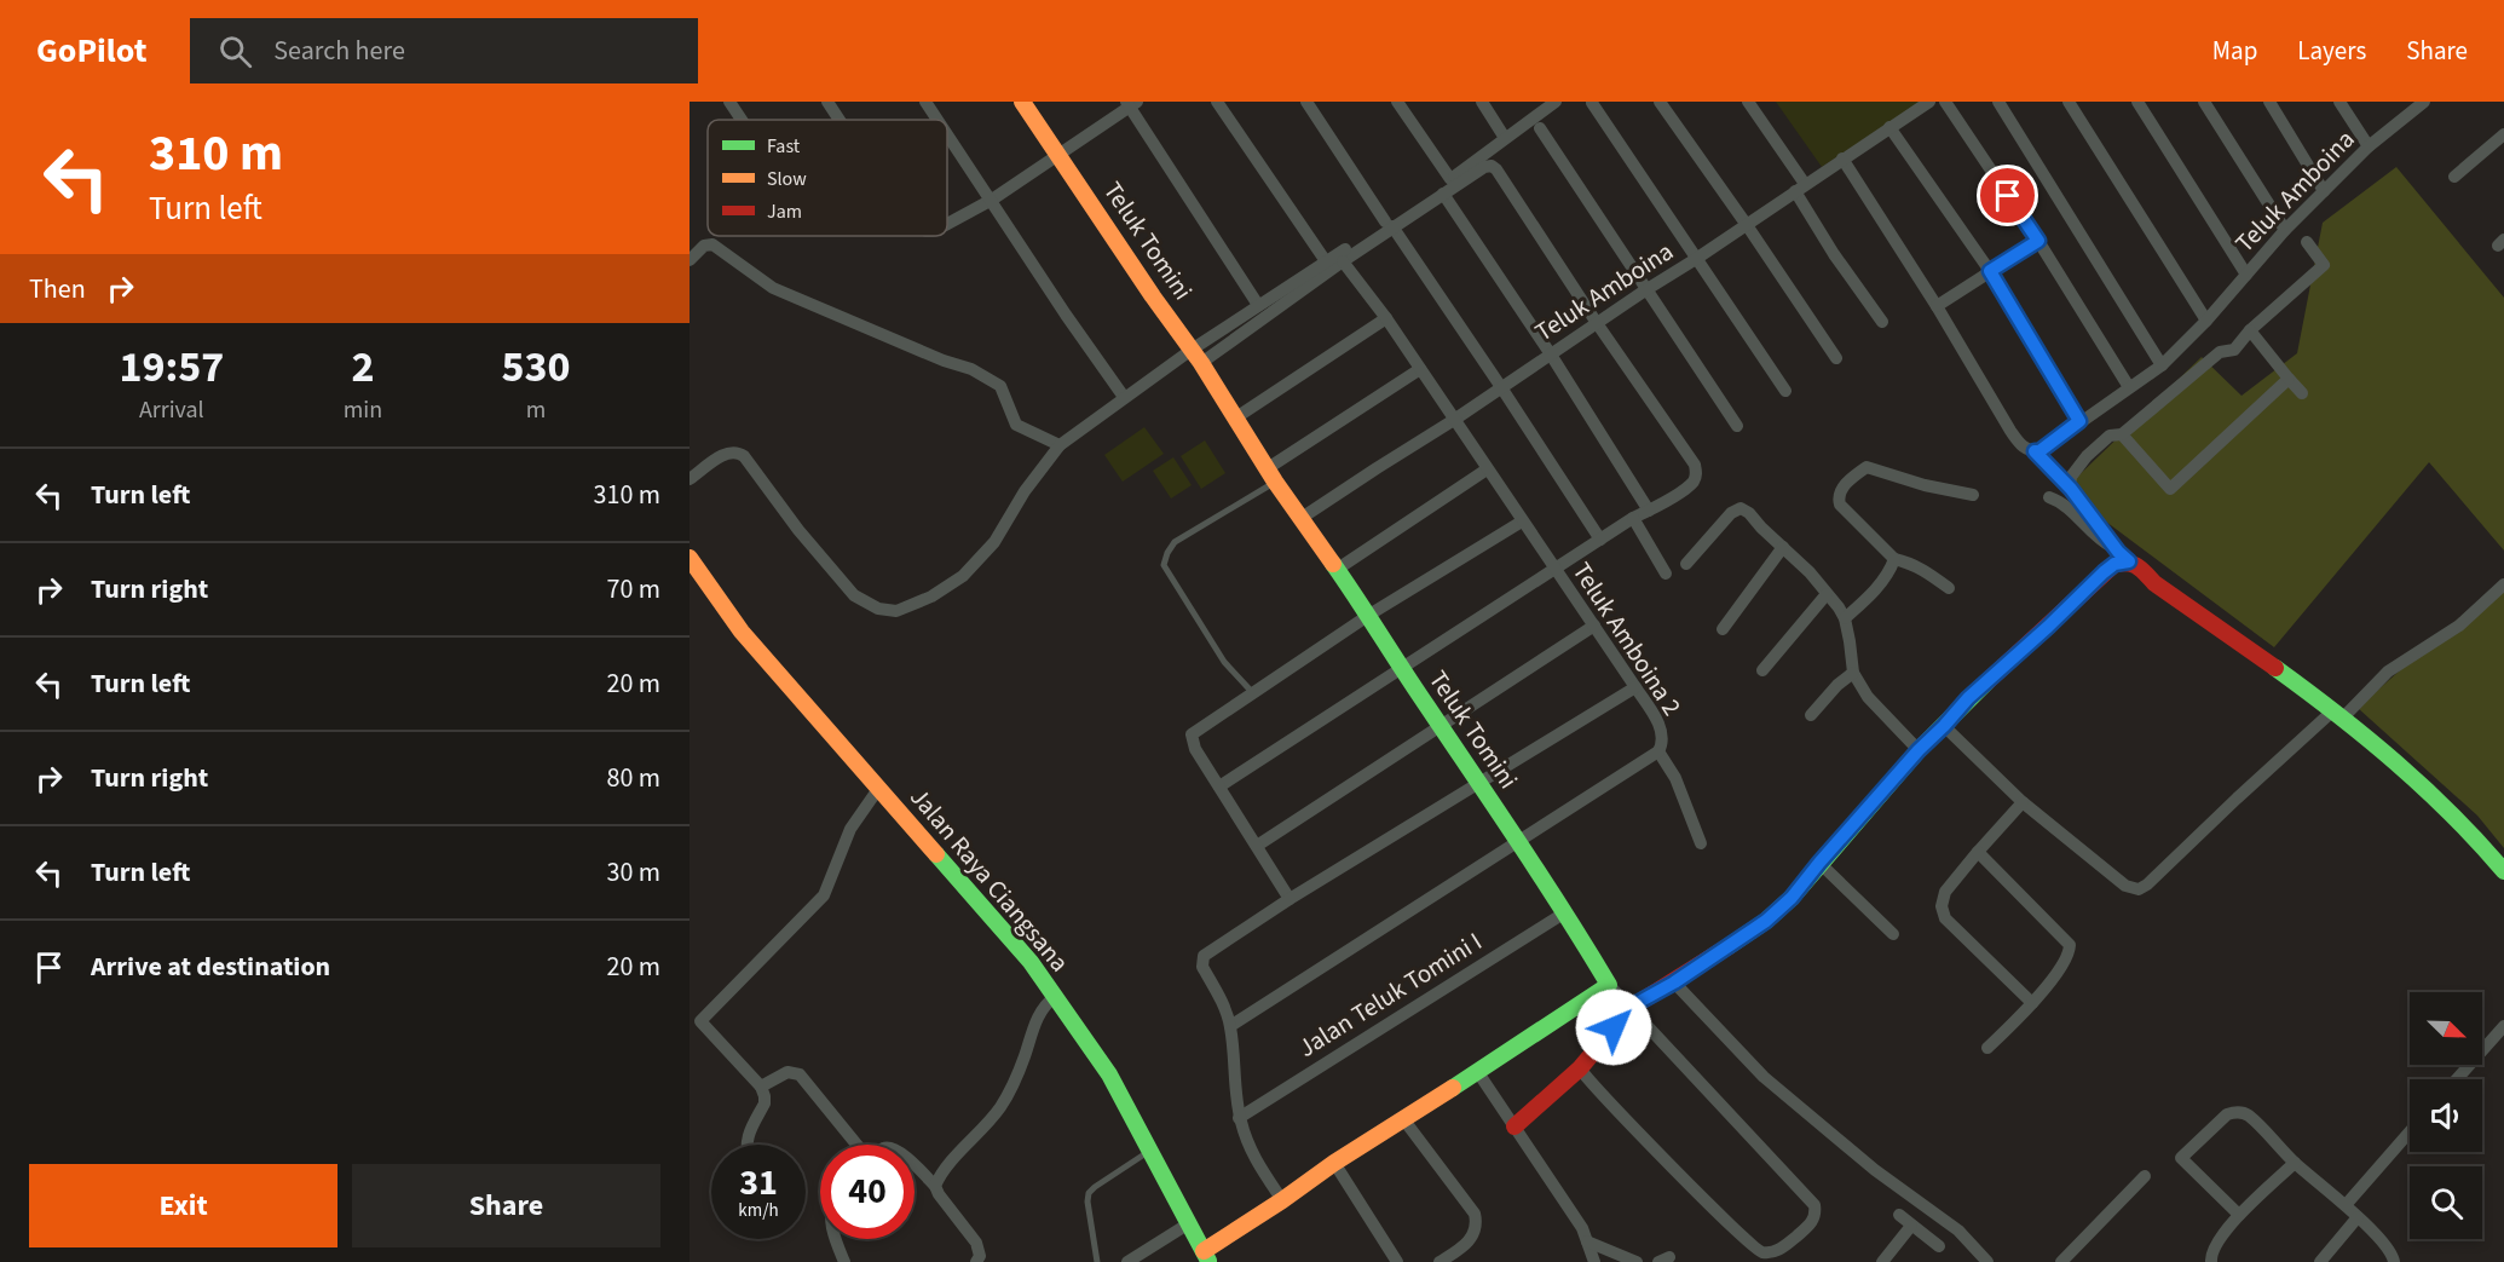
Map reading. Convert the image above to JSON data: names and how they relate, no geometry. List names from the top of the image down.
{
  "streets": {
    "street": [
      "Teluk Amboina",
      "Teluk Tomini",
      "Teluk Amboina 2",
      "Jalan Raya Ciangsana",
      "Jalan Teluk Tomini I"
    ]
  },
  "crossings": [
    ["Teluk Amboina", "Teluk Tomini"],
    ["Teluk Amboina", "Teluk Amboina 2"],
    ["Teluk Tomini", "Teluk Amboina 2"],
    ["Teluk Tomini", "Jalan Teluk Tomini I"]
  ],
  "legend": ["Fast", "Slow", "Jam"],
  "north": "bottom right",
  "page": {
    "header": "GoPilot",
    "search": "Search here",
    "nav": ["Map", "Layers", "Share"],
    "turn": ["310 m", "Turn left"],
    "then": "Then",
    "eta": [
      "19:57",
      "Arrival",
      "2",
      "min",
      "530",
      "m"
    ],
    "list": [
      {
        "name": "Turn left",
        "value": "310 m"
      },
      {
        "name": "Turn right",
        "value": "70 m"
      },
      {
        "name": "Turn left",
        "value": "20 m"
      },
      {
        "name": "Turn right",
        "value": "80 m"
      },
      {
        "name": "Turn left",
        "value": "30 m"
      },
      {
        "name": "Arrive at destination",
        "value": "20 m"
      }
    ],
    "speed": "31 km/h",
    "limit": "40",
    "buttons": ["Exit", "Share"]
  }
}
